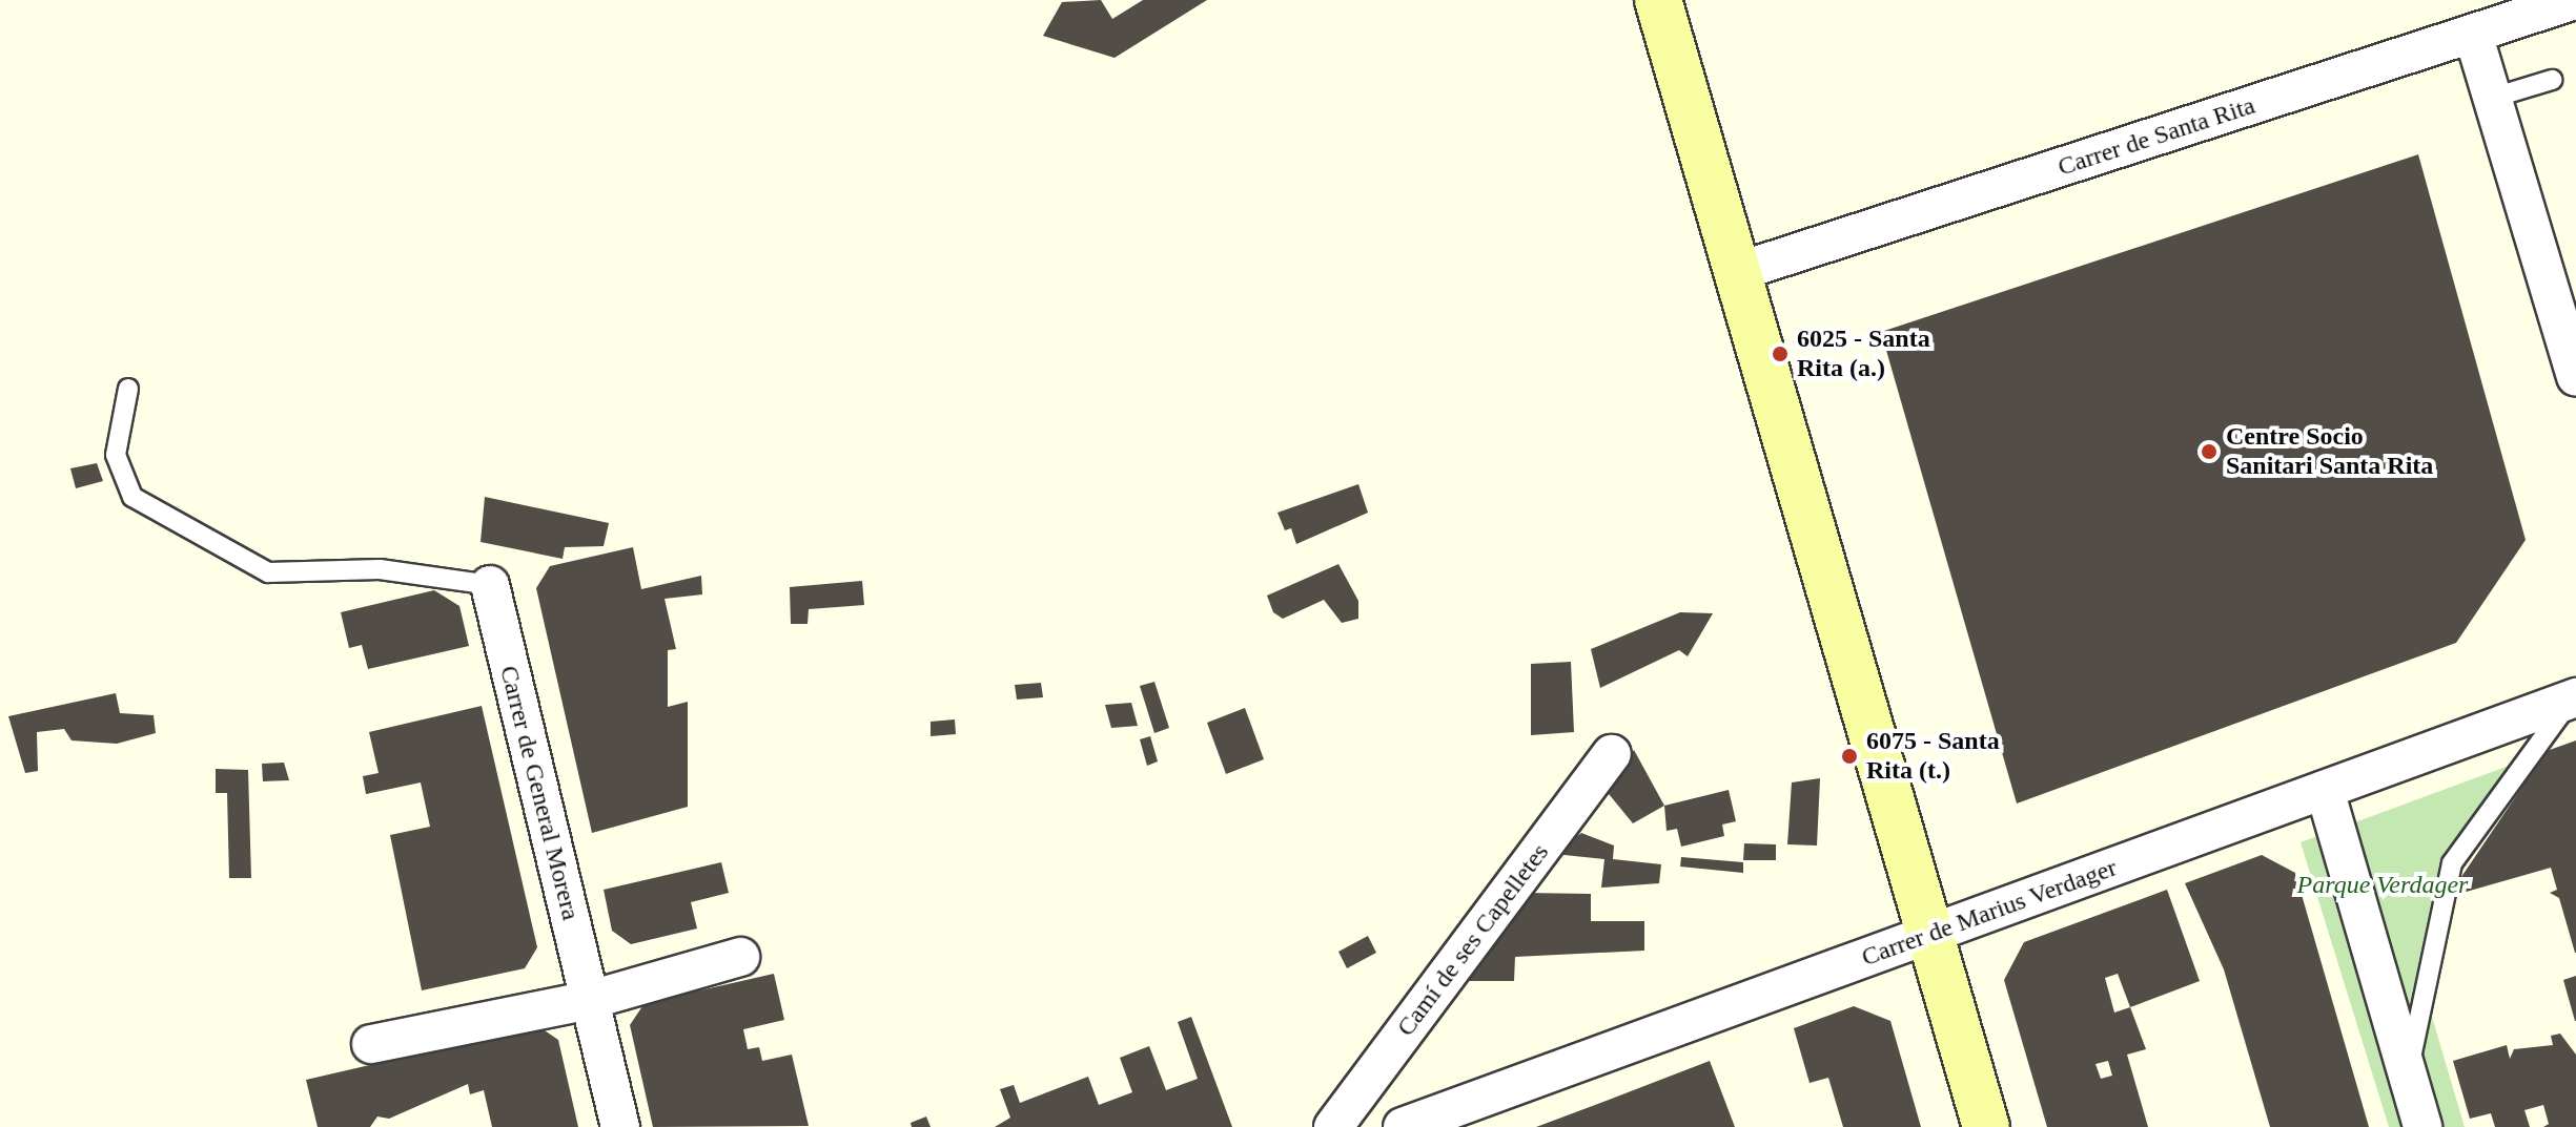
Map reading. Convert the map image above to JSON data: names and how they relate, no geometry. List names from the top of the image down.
{
  "streets": {
    "street": [
      "Carrer de Santa Rita",
      "Carrer de General Morera",
      "Carrer de Marius Verdager",
      "Camí de ses Capelletes"
    ]
  },
  "parks": ["Parque Verdager"],
  "places": ["6025 - Santa Rita (a.)", "Centre Socio Sanitari Santa Rita", "6075 - Santa Rita (t.)"]
}
